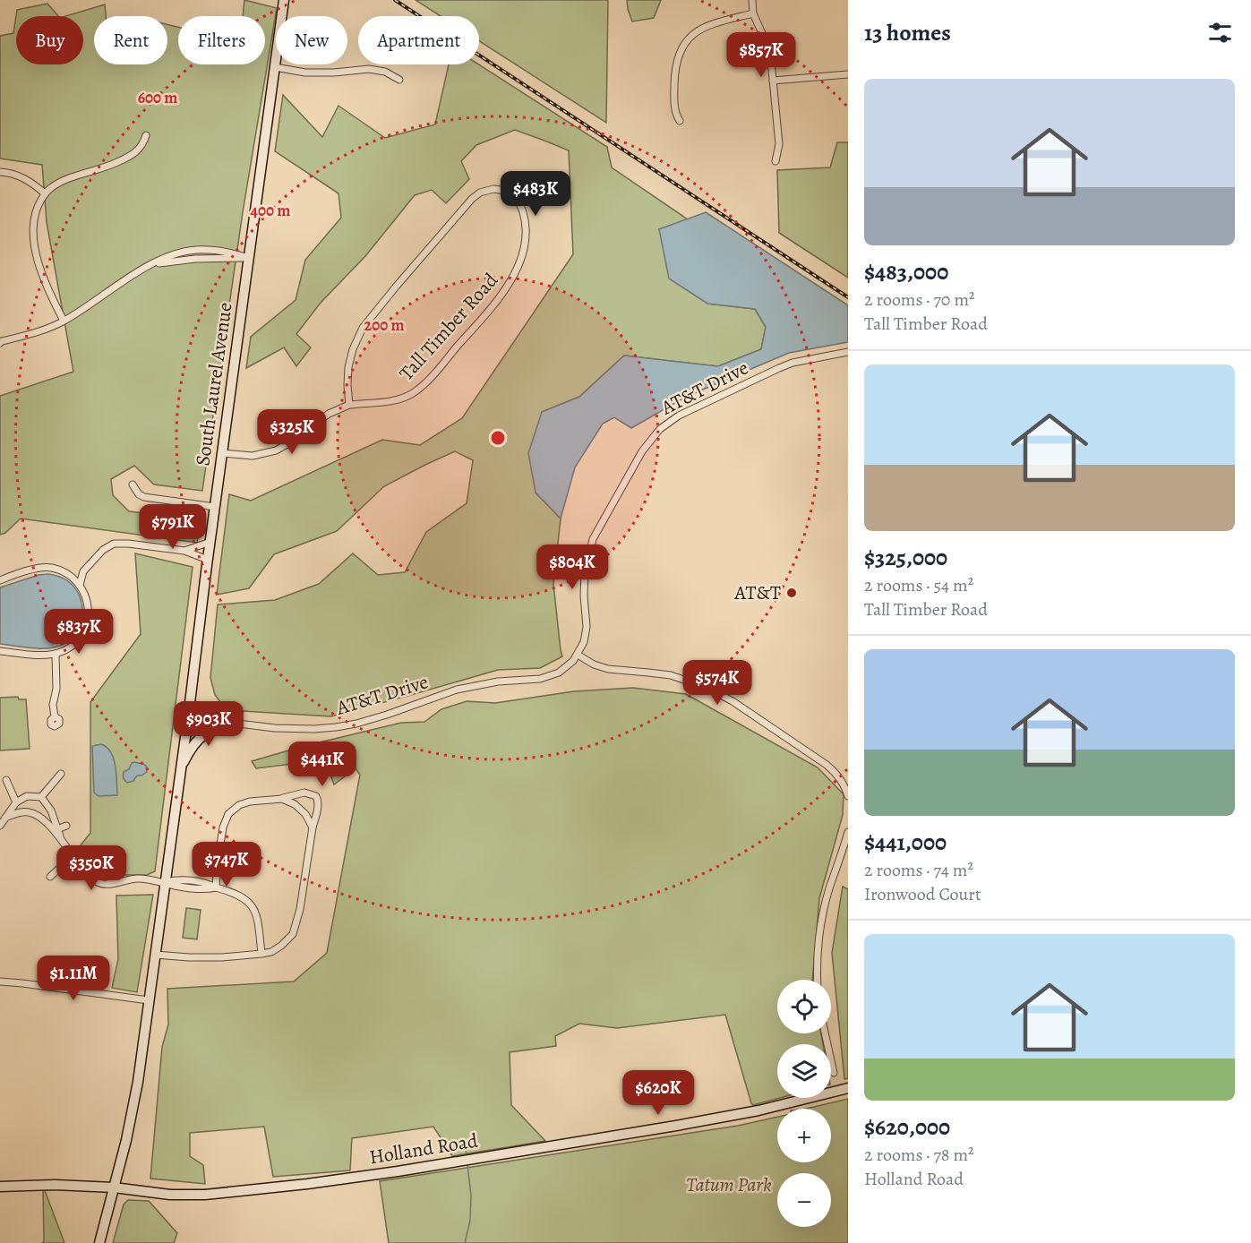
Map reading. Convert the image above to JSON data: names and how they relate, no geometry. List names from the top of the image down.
{
  "streets": {
    "main road": ["South Laurel Avenue", "Holland Road"],
    "street": ["Tall Timber Road", "AT&T Drive"]
  },
  "crossings": [
    ["Tall Timber Road", "South Laurel Avenue"],
    ["South Laurel Avenue", "AT&T Drive"],
    ["South Laurel Avenue", "Holland Road"]
  ],
  "parks": ["Tatum Park"],
  "places": ["AT&T"],
  "page": {
    "heading": "13 homes",
    "chip": [
      "Buy",
      "Rent",
      "Filters",
      "New",
      "Apartment"
    ],
    "price": [
      "$857K",
      "$483K",
      "$325K",
      "$791K",
      "$804K",
      "$837K",
      "$574K",
      "$903K",
      "$441K",
      "$747K",
      "$350K",
      "$1.11M",
      "$620K"
    ],
    "list": [
      {
        "name": "$483,000",
        "note": "2 rooms · 70 m² · Tall Timber Road"
      },
      {
        "name": "$325,000",
        "note": "2 rooms · 54 m² · Tall Timber Road"
      },
      {
        "name": "$441,000",
        "note": "2 rooms · 74 m² · Ironwood Court"
      },
      {
        "name": "$620,000",
        "note": "2 rooms · 78 m² · Holland Road"
      }
    ],
    "map_buttons": ["+", "−"]
  },
  "rings": ["600 m", "400 m", "200 m"]
}
